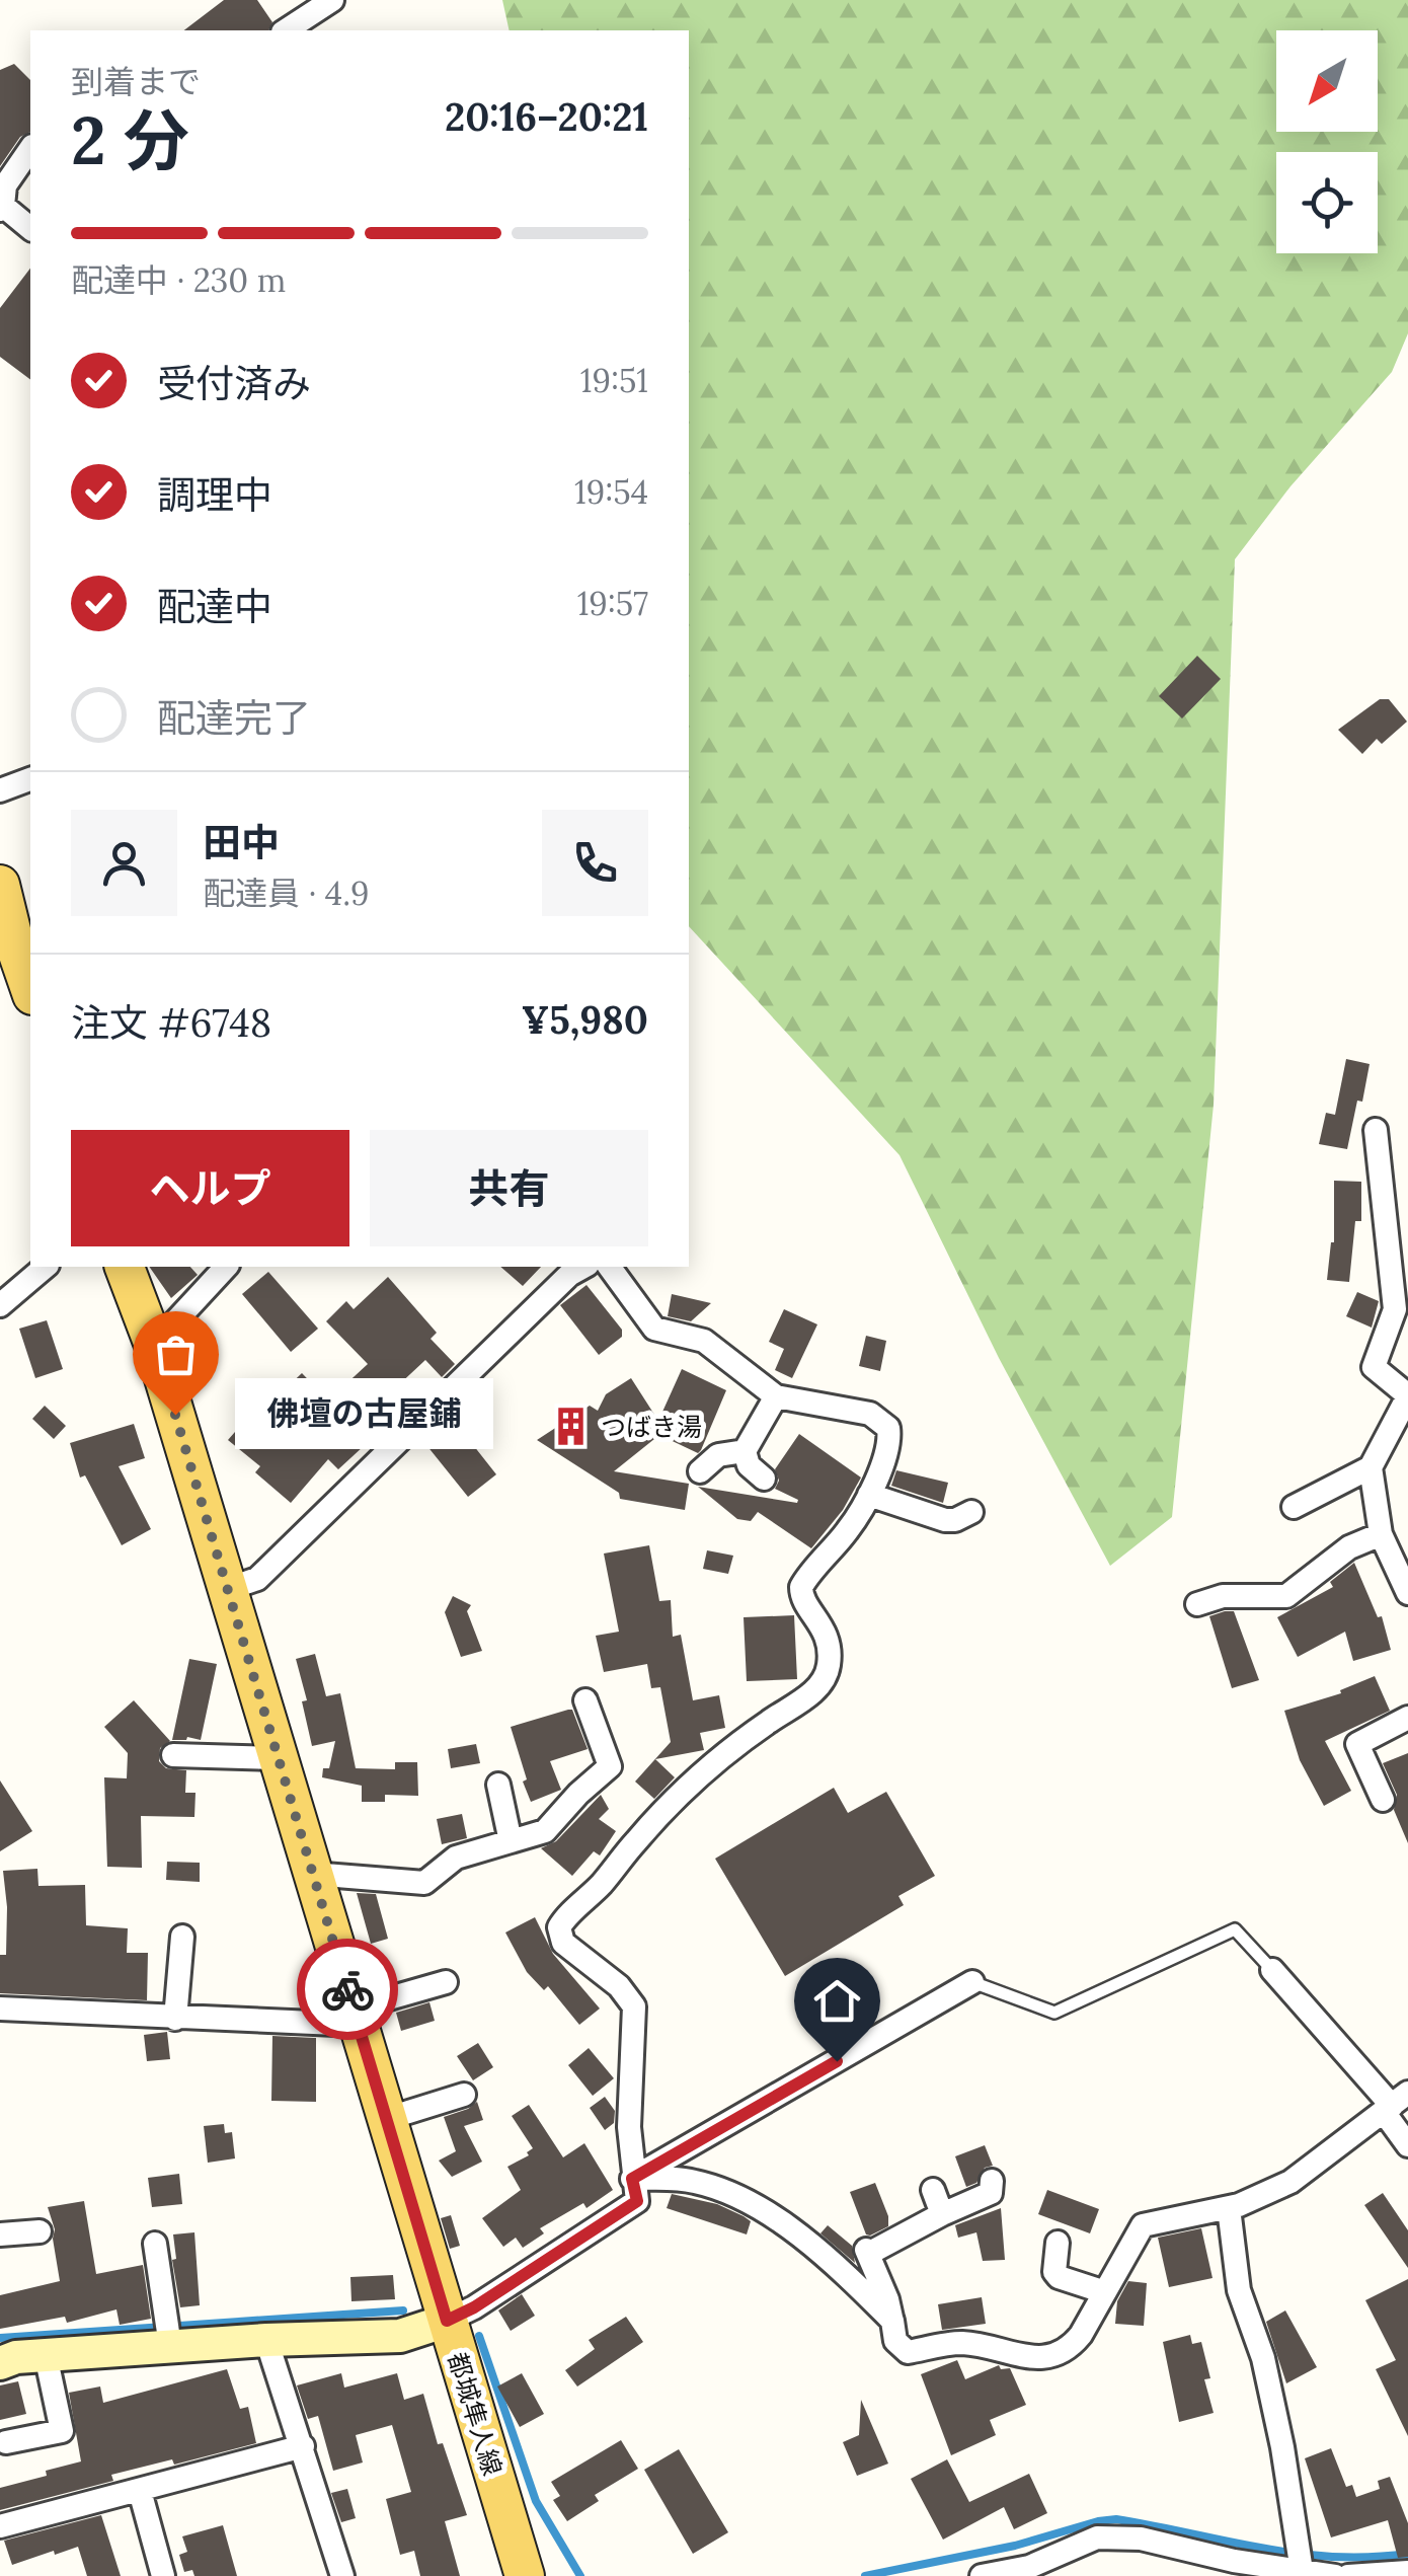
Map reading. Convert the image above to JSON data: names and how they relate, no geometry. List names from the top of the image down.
{
  "streets": {
    "main road": ["都城隼人線"]
  },
  "places": {
    "other": ["佛壇の古屋鋪"],
    "building": ["つばき湯"]
  },
  "north": "bottom left",
  "page": {
    "heading": ["2 分", "到着まで", "20:16–20:21"],
    "panel": [
      "田中",
      "配達員 · 4.9",
      "注文 #6748",
      "¥5,980"
    ],
    "bar": "配達中 · 230 m",
    "list": [
      ["受付済み", "19:51"],
      ["調理中", "19:54"],
      ["配達中", "19:57"],
      "配達完了"
    ],
    "buttons": ["ヘルプ", "共有"],
    "bubble": "佛壇の古屋鋪"
  }
}
